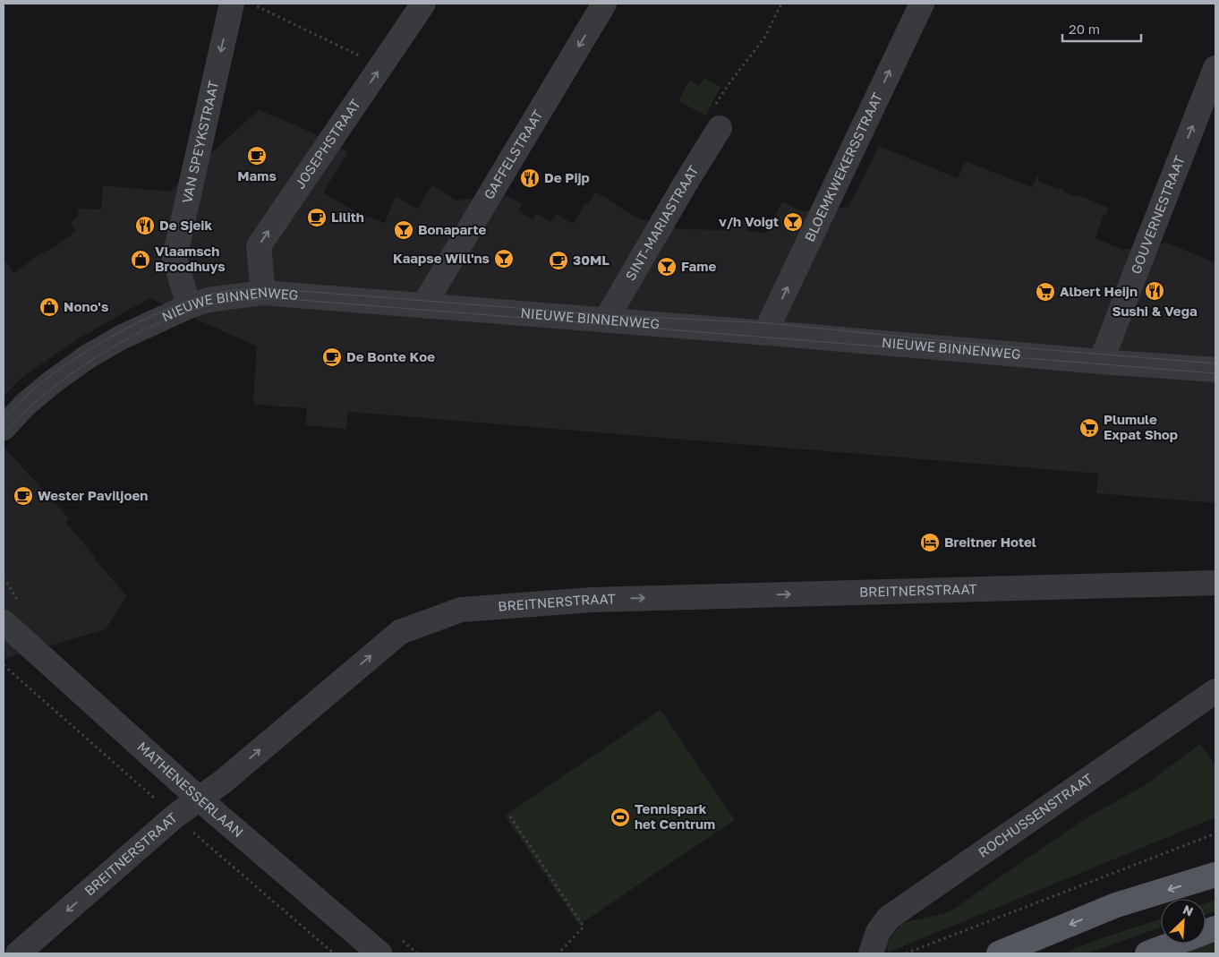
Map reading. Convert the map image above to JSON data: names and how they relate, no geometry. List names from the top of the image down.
{
  "streets": {
    "street": [
      "VAN SPEYKSTRAAT",
      "JOSEPHSTRAAT",
      "GAFFELSTRAAT",
      "BLOEMKWEKERSSTRAAT",
      "GOUVERNESTRAAT",
      "SINT-MARIASTRAAT",
      "NIEUWE BINNENWEG",
      "BREITNERSTRAAT",
      "MATHENESSERLAAN",
      "ROCHUSSENSTRAAT"
    ]
  },
  "crossings": [
    ["VAN SPEYKSTRAAT", "NIEUWE BINNENWEG"],
    ["JOSEPHSTRAAT", "NIEUWE BINNENWEG"],
    ["GAFFELSTRAAT", "NIEUWE BINNENWEG"],
    ["BLOEMKWEKERSSTRAAT", "NIEUWE BINNENWEG"],
    ["GOUVERNESTRAAT", "NIEUWE BINNENWEG"],
    ["SINT-MARIASTRAAT", "NIEUWE BINNENWEG"],
    ["BREITNERSTRAAT", "MATHENESSERLAAN"]
  ],
  "one_way": [
    "VAN SPEYKSTRAAT",
    "JOSEPHSTRAAT",
    "GAFFELSTRAAT",
    "BLOEMKWEKERSSTRAAT",
    "GOUVERNESTRAAT"
  ],
  "places": {
    "cafe": [
      "Mams",
      "Lilith",
      "30ML",
      "De Bonte Koe",
      "Wester Paviljoen"
    ],
    "restaurant": ["De Pijp", "De Sjeik", "Sushi & Vega"],
    "bar": [
      "v/h Voigt",
      "Bonaparte",
      "Kaapse Will'ns",
      "Fame"
    ],
    "shop": ["Vlaamsch Broodhuys", "Nono's"],
    "supermarket": ["Albert Heijn", "Plumule Expat Shop"],
    "hotel": ["Breitner Hotel"],
    "sports": ["Tennispark het Centrum"]
  },
  "scale_bar": "20 m",
  "north": "top right"
}
